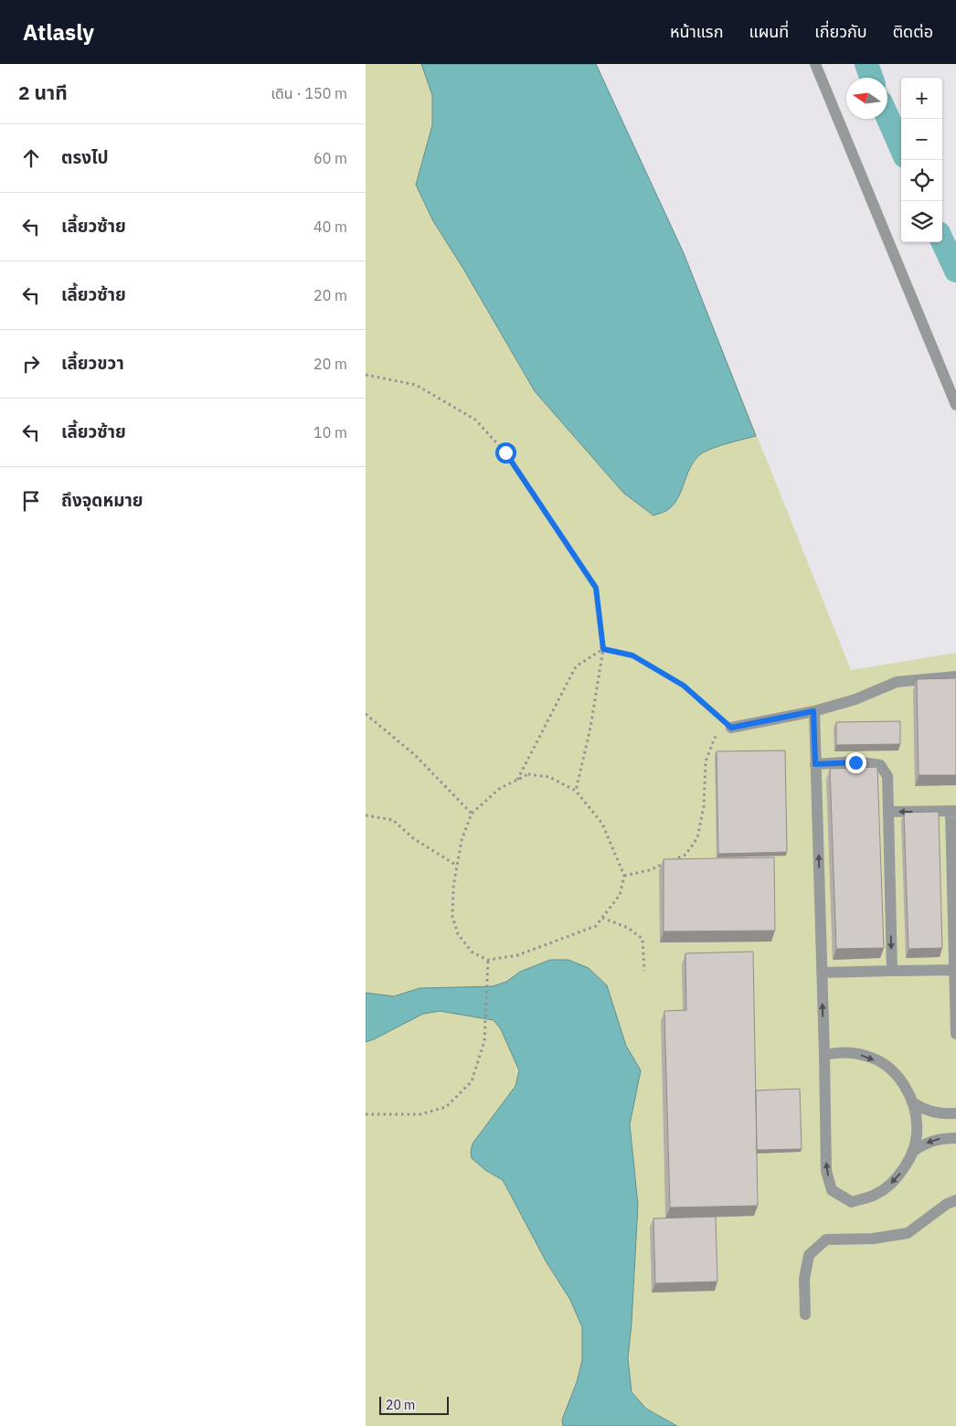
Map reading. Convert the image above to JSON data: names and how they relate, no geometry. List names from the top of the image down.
{
  "scale_bar": "20 m",
  "north": "left",
  "page": {
    "header": "Atlasly",
    "nav": [
      "หน้าแรก",
      "แผนที่",
      "เกี่ยวกับ",
      "ติดต่อ"
    ],
    "heading": ["2 นาที", "เดิน · 150 m"],
    "map_buttons": ["+", "−"],
    "list": [
      ["ตรงไป", "60 m"],
      ["เลี้ยวซ้าย", "40 m"],
      ["เลี้ยวซ้าย", "20 m"],
      ["เลี้ยวขวา", "20 m"],
      ["เลี้ยวซ้าย", "10 m"],
      "ถึงจุดหมาย"
    ],
    "scale": "20 m"
  }
}
